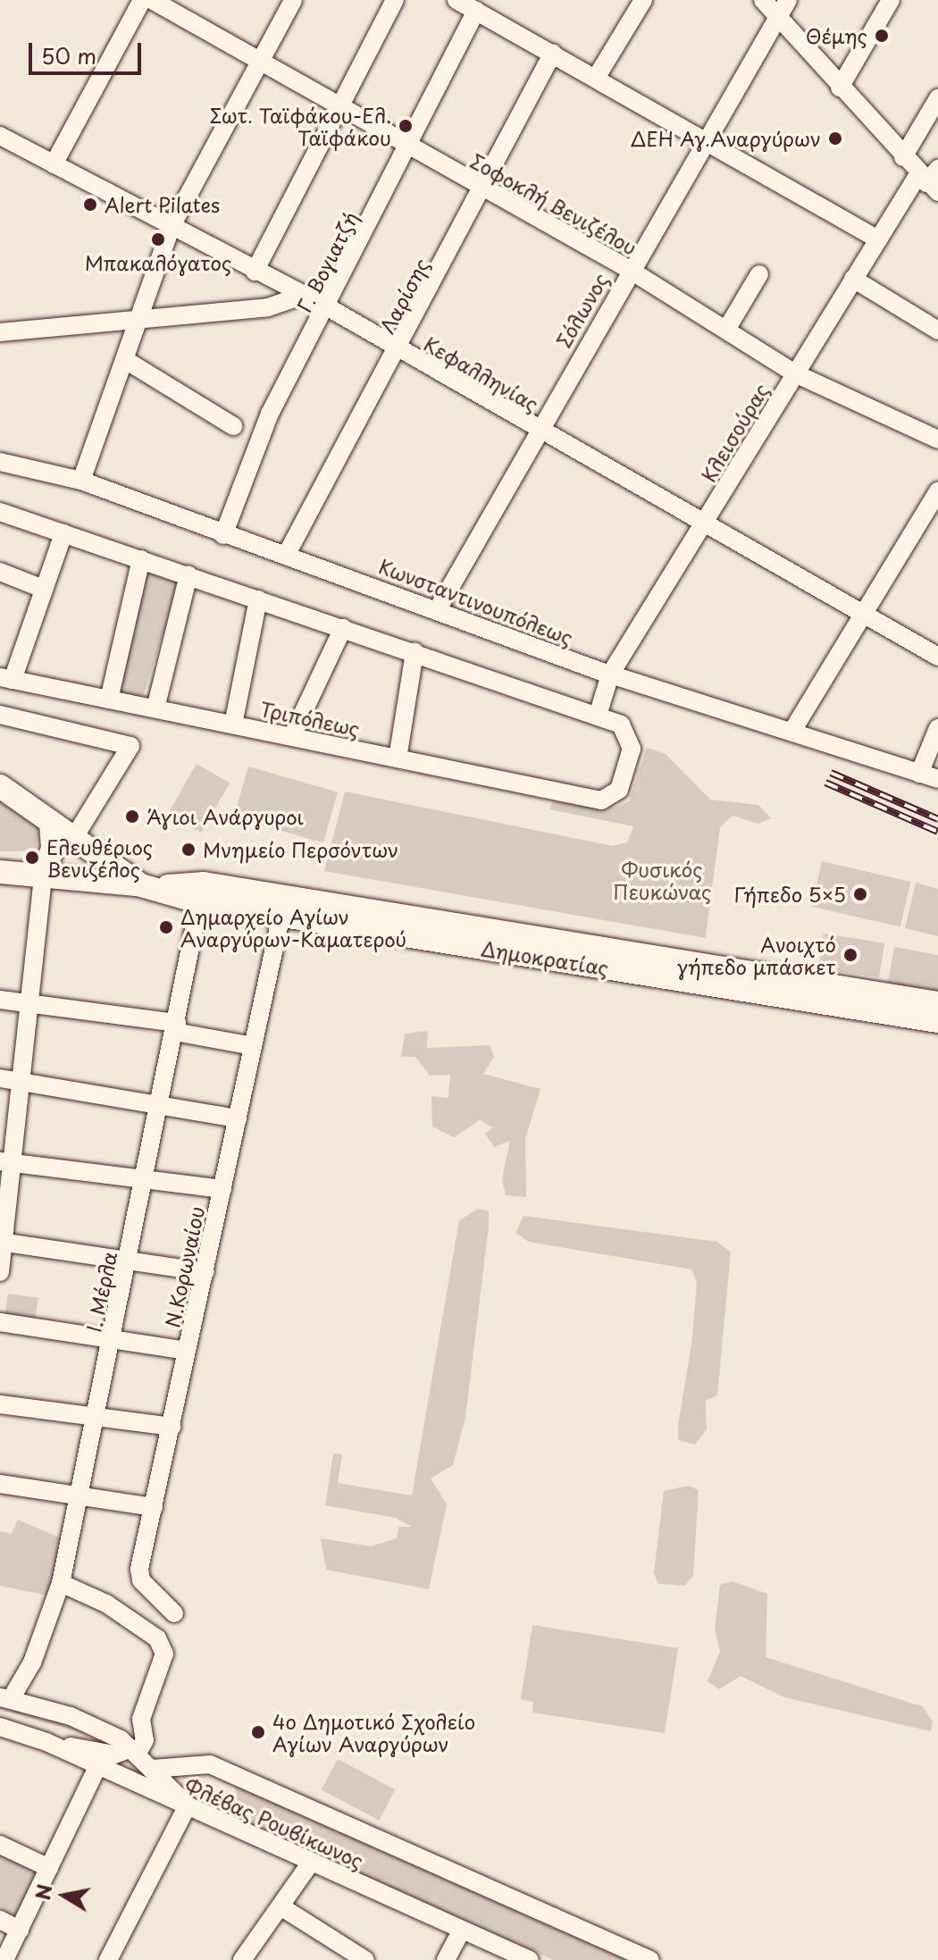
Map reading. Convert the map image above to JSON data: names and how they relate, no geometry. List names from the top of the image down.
{
  "streets": {
    "main road": ["Δημοκρατίας"],
    "street": [
      "Σοφοκλή Βενιζέλου",
      "Γ. Βογιατζή",
      "Λαρίσης",
      "Σόλωνος",
      "Κεφαλληνίας",
      "Κλεισούρας",
      "Κωνσταντινουπόλεως",
      "Τριπόλεως",
      "Ν.Κορωναίου",
      "Ι. Μέρλα",
      "Φλέβας Ρουβίκωνος"
    ]
  },
  "crossings": [
    ["Σοφοκλή Βενιζέλου", "Γ. Βογιατζή"],
    ["Σοφοκλή Βενιζέλου", "Λαρίσης"],
    ["Σοφοκλή Βενιζέλου", "Σόλωνος"],
    ["Σοφοκλή Βενιζέλου", "Κλεισούρας"],
    ["Γ. Βογιατζή", "Κεφαλληνίας"],
    ["Γ. Βογιατζή", "Κωνσταντινουπόλεως"],
    ["Λαρίσης", "Κεφαλληνίας"],
    ["Λαρίσης", "Κωνσταντινουπόλεως"],
    ["Σόλωνος", "Κεφαλληνίας"],
    ["Σόλωνος", "Κωνσταντινουπόλεως"],
    ["Κεφαλληνίας", "Κλεισούρας"],
    ["Κλεισούρας", "Κωνσταντινουπόλεως"],
    ["Κλεισούρας", "Τριπόλεως"],
    ["Δημοκρατίας", "Ν.Κορωναίου"],
    ["Δημοκρατίας", "Ι. Μέρλα"]
  ],
  "parks": ["Φυσικός Πευκώνας"],
  "places": [
    "Θέμης",
    "Σωτ. Ταϊφάκου-Ελ. Ταϊφάκου",
    "ΔΕΗ Αγ.Αναργύρων",
    "Alert Pilates",
    "Μπακαλόγατος",
    "Άγιοι Ανάργυροι",
    "Μνημείο Περσόντων",
    "Ελευθέριος Βενιζέλος",
    "Γήπεδο 5×5",
    "Δημαρχείο Αγίων Αναργύρων-Καματερού",
    "Ανοιχτό γήπεδο μπάσκετ",
    "4ο Δημοτικό Σχολείο Αγίων Αναργύρων"
  ],
  "scale_bar": "50 m",
  "north": "left"
}
